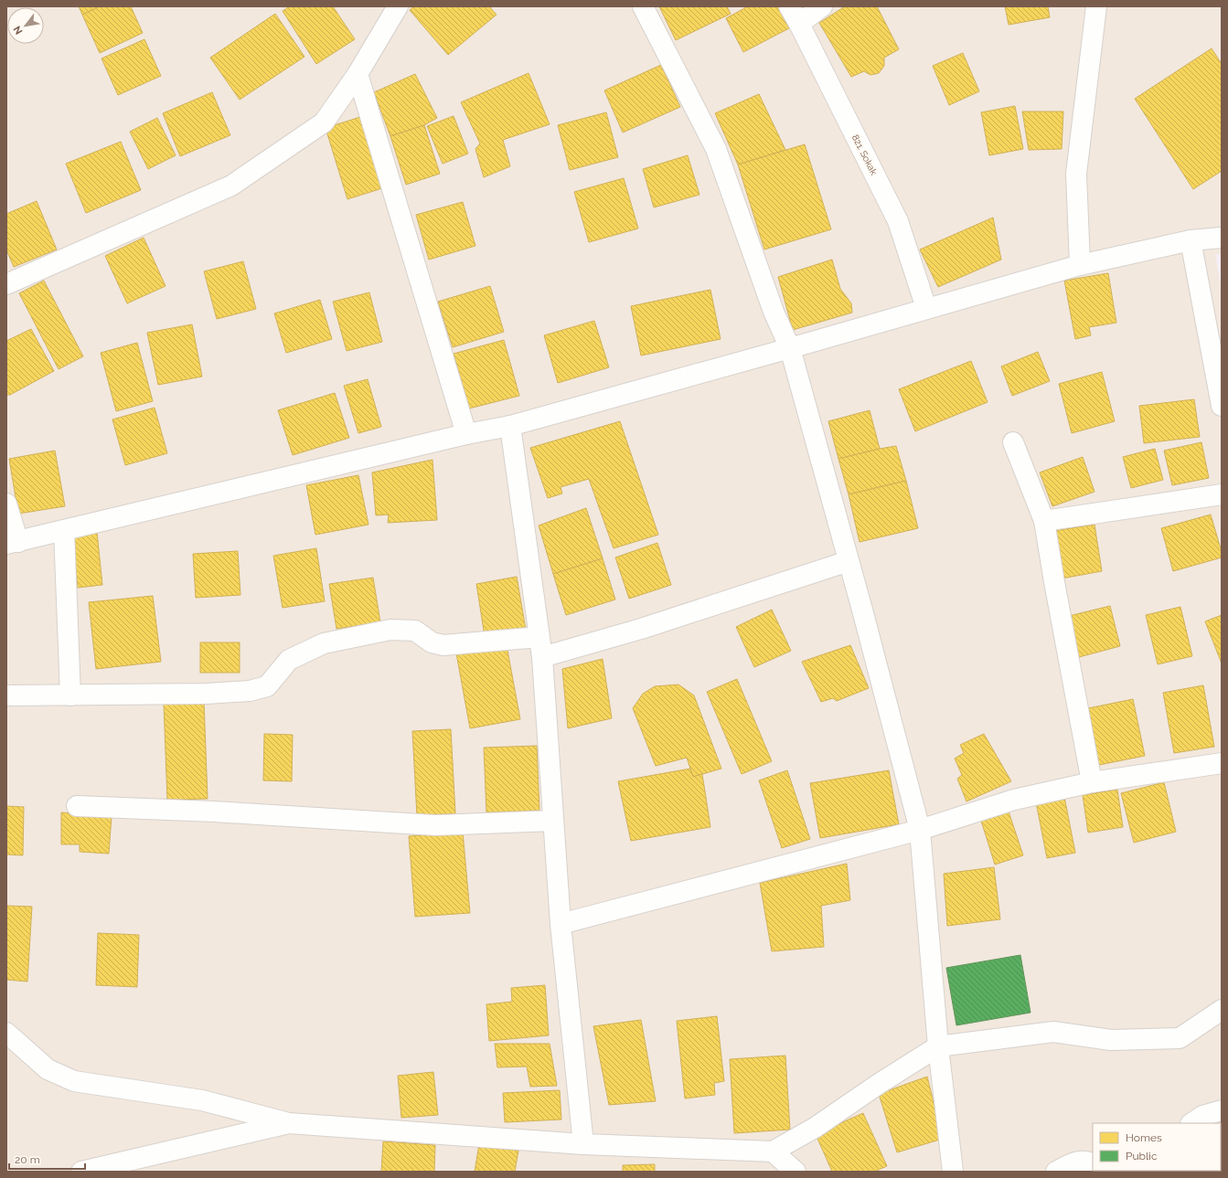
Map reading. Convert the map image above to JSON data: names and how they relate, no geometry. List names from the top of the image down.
{
  "streets": {
    "street": ["821. Sokak"]
  },
  "legend": ["Homes", "Public"],
  "scale_bar": "20 m",
  "north": "bottom left"
}
